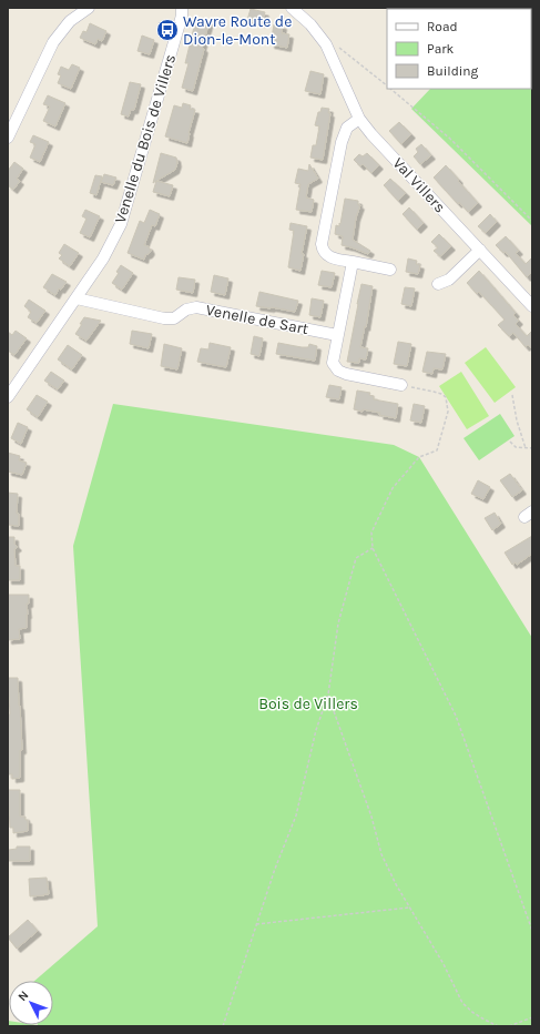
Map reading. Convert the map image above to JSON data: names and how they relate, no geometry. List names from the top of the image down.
{
  "streets": {
    "street": ["Venelle du Bois de Villers", "Val Villers", "Venelle de Sart"]
  },
  "crossings": [
    ["Venelle du Bois de Villers", "Venelle de Sart"]
  ],
  "parks": ["Bois de Villers"],
  "places": {
    "bus stop": ["Wavre Route de Dion-le-Mont"]
  },
  "legend": ["Road", "Park", "Building"],
  "north": "top left"
}
